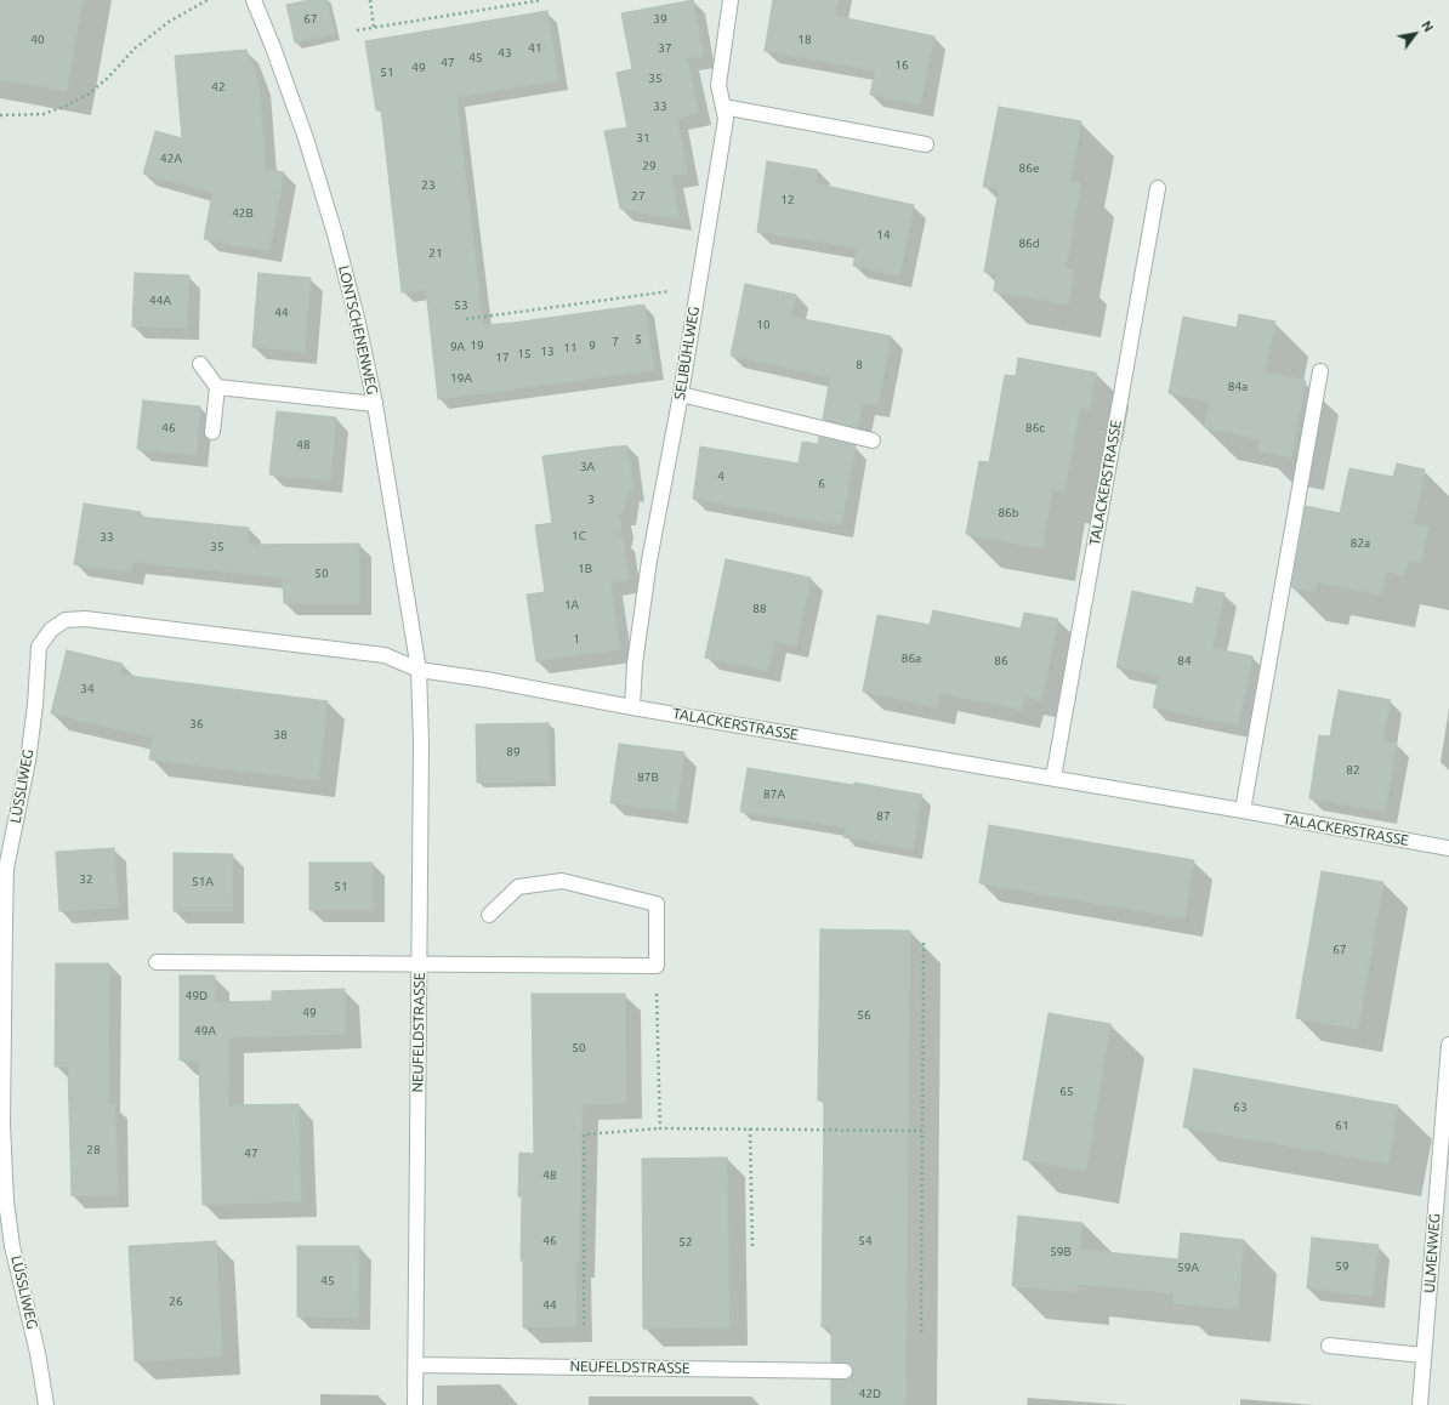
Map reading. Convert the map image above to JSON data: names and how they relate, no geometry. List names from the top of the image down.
{
  "streets": {
    "street": [
      "LONTSCHENENWEG",
      "SELIBÜHLWEG",
      "TALACKERSTRASSE",
      "LÜSSLIWEG",
      "NEUFELDSTRASSE",
      "ULMENWEG"
    ]
  },
  "crossings": [
    ["LONTSCHENENWEG", "TALACKERSTRASSE"],
    ["LONTSCHENENWEG", "LÜSSLIWEG"],
    ["LONTSCHENENWEG", "NEUFELDSTRASSE"],
    ["SELIBÜHLWEG", "TALACKERSTRASSE"],
    ["TALACKERSTRASSE", "LÜSSLIWEG"],
    ["TALACKERSTRASSE", "NEUFELDSTRASSE"],
    ["LÜSSLIWEG", "NEUFELDSTRASSE"]
  ],
  "house_numbers": [
    "67",
    "39",
    "40",
    "18",
    "41",
    "37",
    "43",
    "45",
    "47",
    "16",
    "49",
    "51",
    "35",
    "42",
    "33",
    "31",
    "42A",
    "29",
    "86e",
    "23",
    "27",
    "12",
    "42B",
    "14",
    "86d",
    "21",
    "44A",
    "53",
    "44",
    "10",
    "5",
    "7",
    "19",
    "9",
    "9A",
    "11",
    "13",
    "15",
    "17",
    "8",
    "19A",
    "84a",
    "46",
    "86c",
    "48",
    "3A",
    "4",
    "6",
    "3",
    "86b",
    "1C",
    "33",
    "82a",
    "35",
    "1B",
    "50",
    "1A",
    "88",
    "1",
    "86a",
    "86",
    "84",
    "34",
    "36",
    "38",
    "89",
    "82",
    "87B",
    "87A",
    "87",
    "32",
    "51A",
    "51",
    "67",
    "49D",
    "49",
    "56",
    "49A",
    "50",
    "65",
    "63",
    "61",
    "28",
    "47",
    "48",
    "46",
    "54",
    "52",
    "59B",
    "59",
    "59A",
    "45",
    "26",
    "44",
    "42D"
  ],
  "north": "top right"
}
